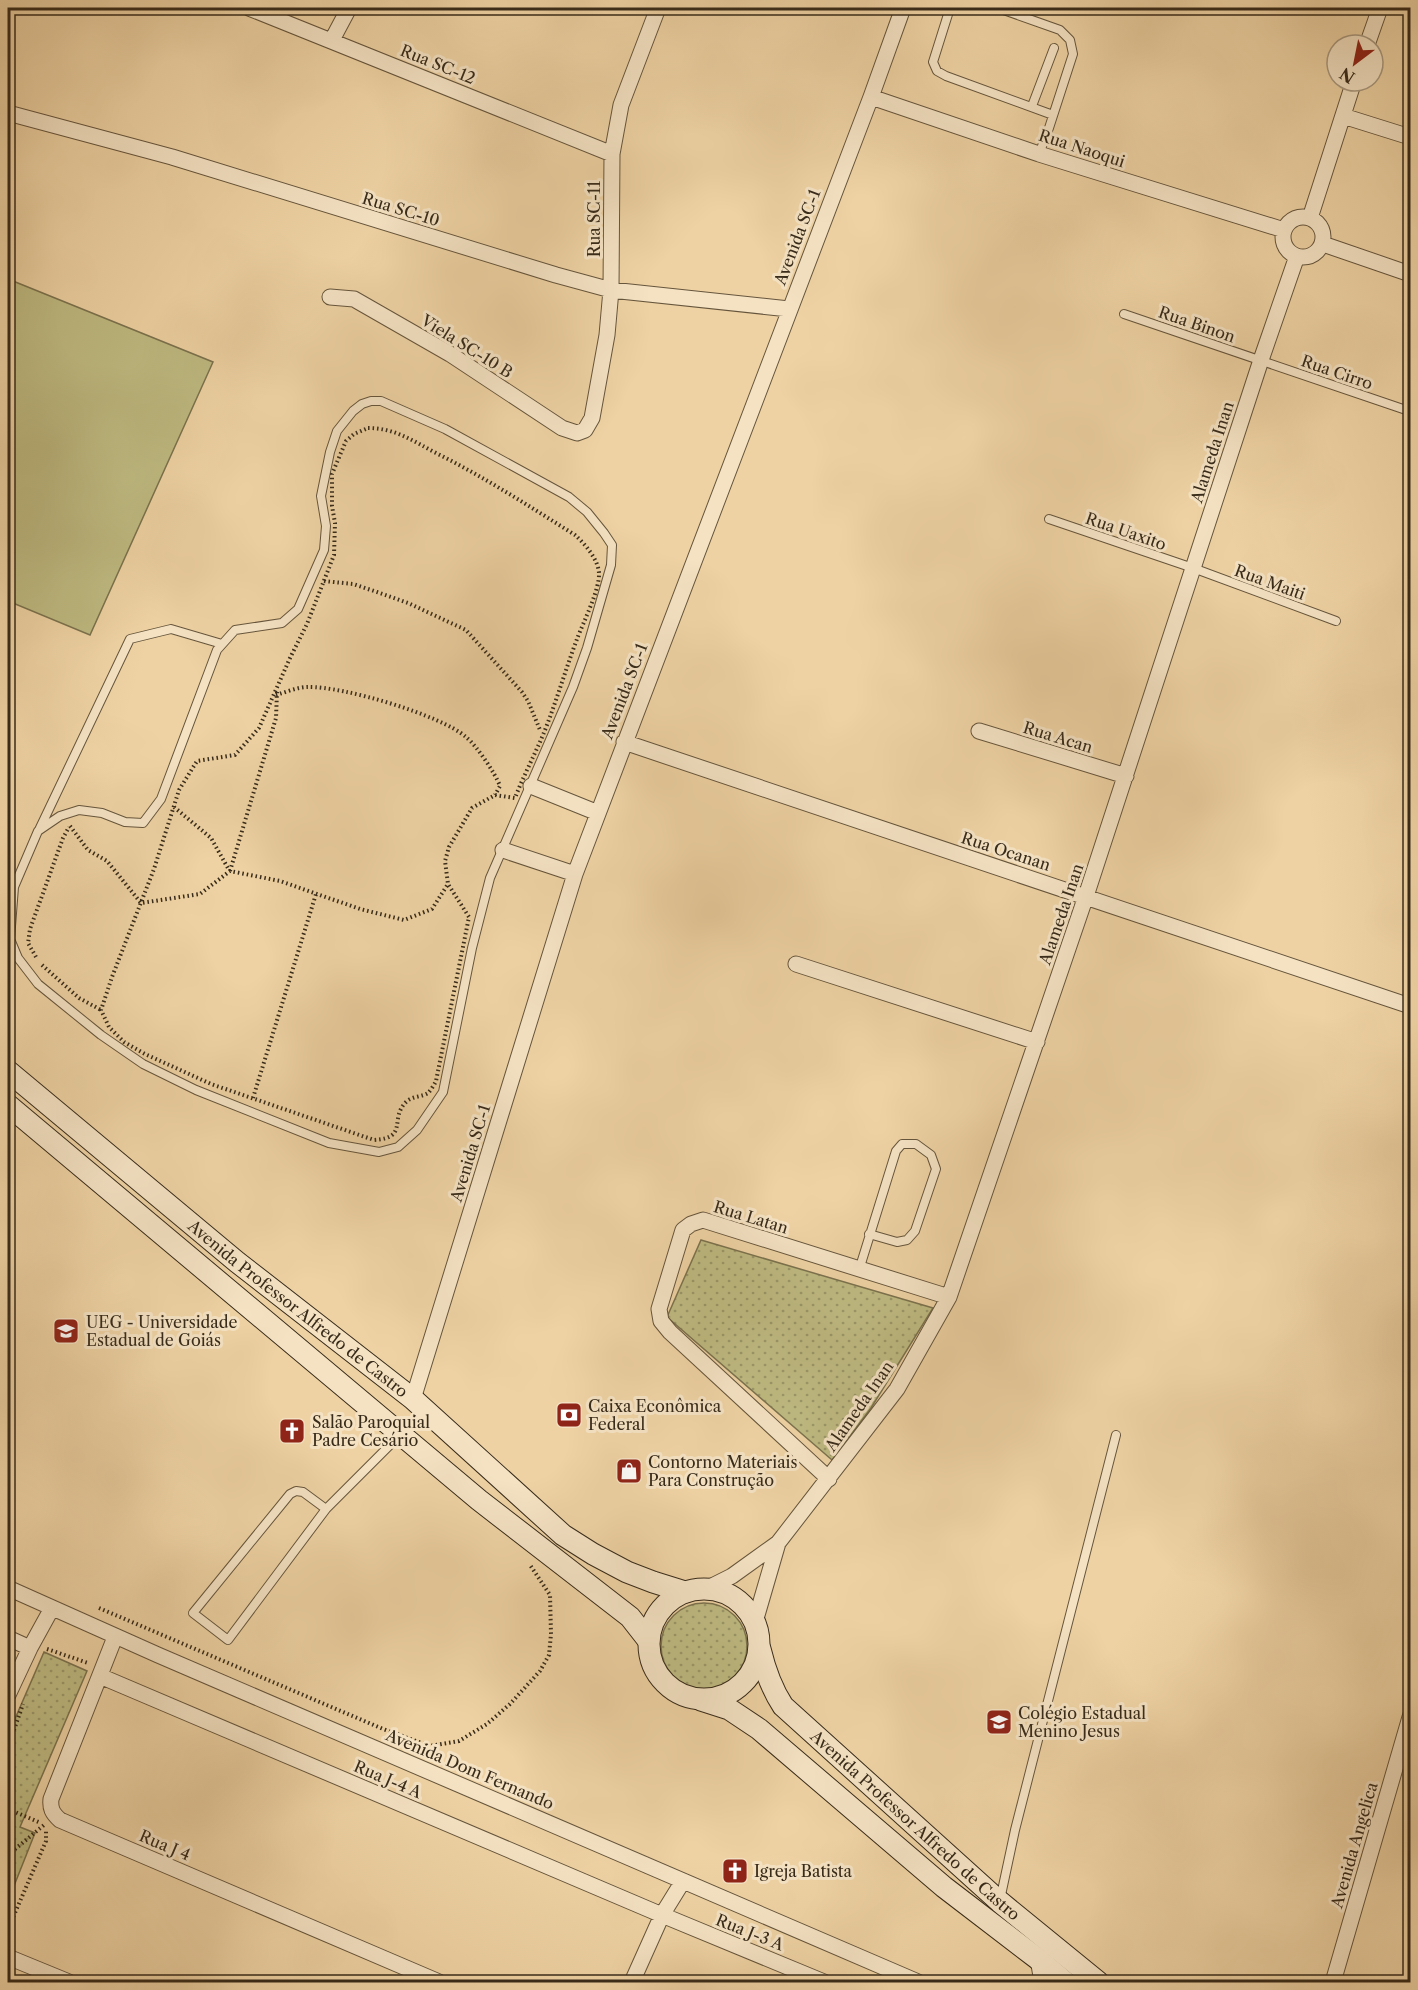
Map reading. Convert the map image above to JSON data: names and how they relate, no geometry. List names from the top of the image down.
{
  "streets": {
    "main road": ["Avenida Professor Alfredo de Castro"],
    "street": [
      "Rua SC-12",
      "Rua Naoqui",
      "Rua SC-10",
      "Rua SC-11",
      "Avenida SC-1",
      "Viela SC-10 B",
      "Alameda Inan",
      "Rua Acan",
      "Rua Ocanan",
      "Rua Latan",
      "Avenida Dom Fernando",
      "Rua J-4 A",
      "Rua J 4",
      "Avenida Angelica",
      "Rua J-3 A"
    ],
    "lane": [
      "Rua Binon",
      "Rua Cirro",
      "Rua Uaxito",
      "Rua Maiti"
    ]
  },
  "crossings": [
    ["Rua SC-12", "Rua SC-11"],
    ["Rua Naoqui", "Avenida SC-1"],
    ["Rua Naoqui", "Alameda Inan"],
    ["Rua SC-10", "Rua SC-11"],
    ["Rua SC-10", "Avenida SC-1"],
    ["Rua SC-11", "Viela SC-10 B"],
    ["Avenida SC-1", "Rua Ocanan"],
    ["Avenida SC-1", "Avenida Professor Alfredo de Castro"],
    ["Rua Binon", "Rua Cirro"],
    ["Rua Binon", "Alameda Inan"],
    ["Rua Cirro", "Alameda Inan"],
    ["Alameda Inan", "Rua Uaxito"],
    ["Alameda Inan", "Rua Maiti"],
    ["Alameda Inan", "Rua Acan"],
    ["Alameda Inan", "Rua Ocanan"],
    ["Alameda Inan", "Rua Latan"],
    ["Alameda Inan", "Avenida Professor Alfredo de Castro"],
    ["Rua Uaxito", "Rua Maiti"],
    ["Avenida Dom Fernando", "Rua J 4"],
    ["Rua J-4 A", "Rua J 4"],
    ["Rua J-4 A", "Rua J-3 A"]
  ],
  "places": {
    "school or university": ["UEG - Universidade Estadual de Goiás", "Colégio Estadual Menino Jesus"],
    "bank": ["Caixa Econômica Federal"],
    "church": ["Salão Paroquial Padre Cesário", "Igreja Batista"],
    "shop": ["Contorno Materiais Para Construção"]
  },
  "north": "bottom left"
}
